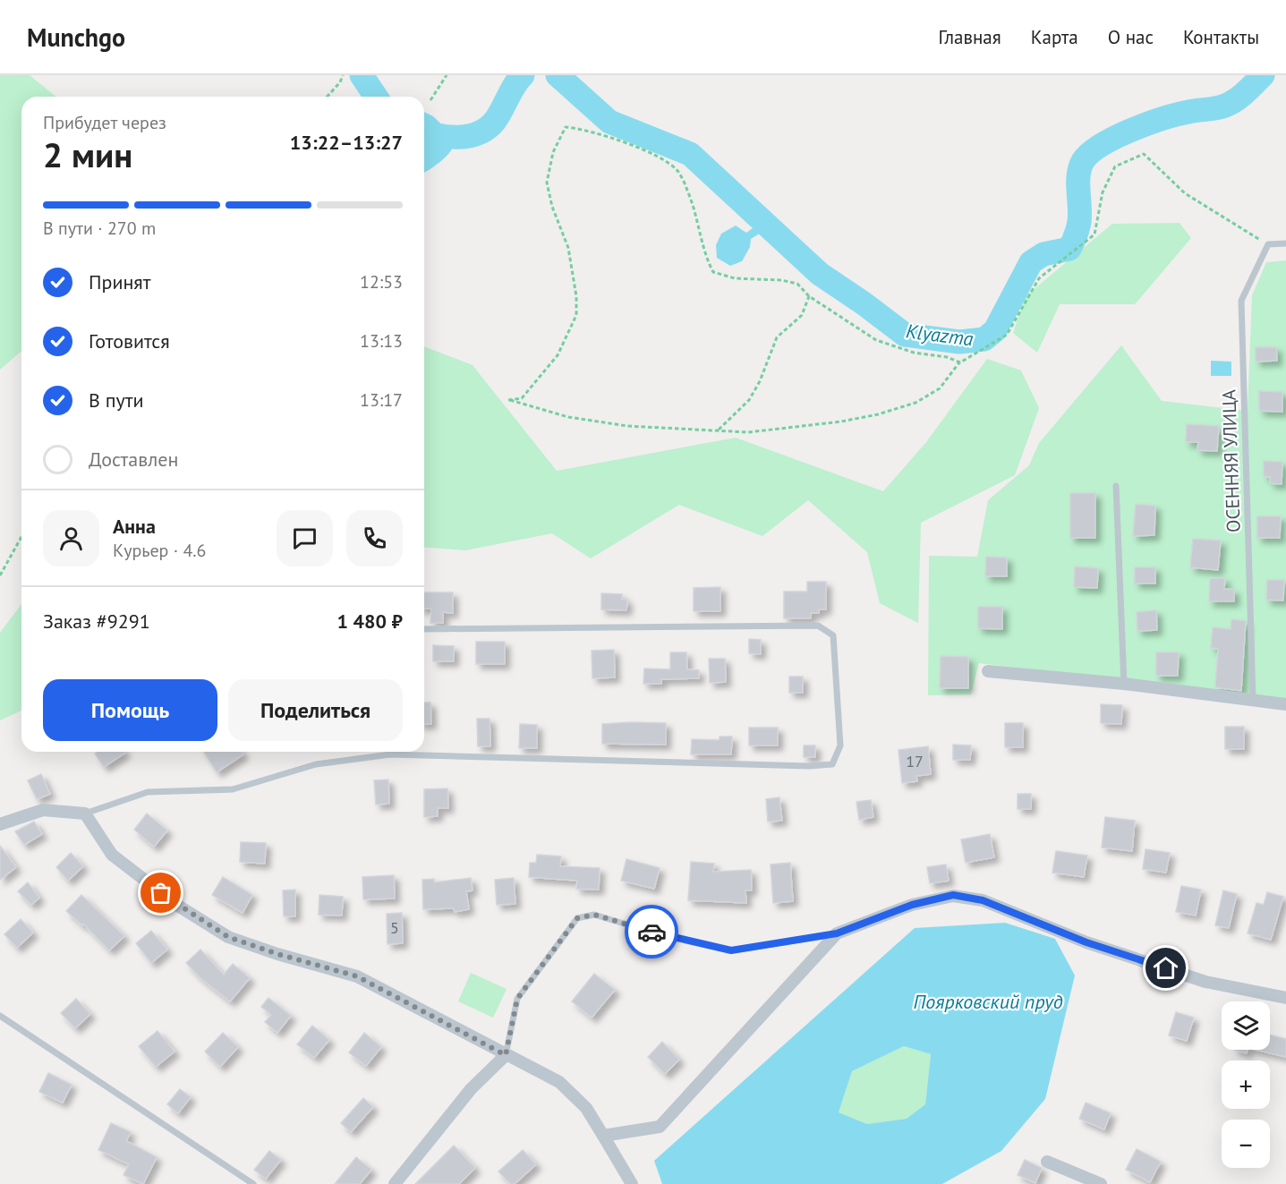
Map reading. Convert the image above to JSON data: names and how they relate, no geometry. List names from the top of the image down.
{
  "streets": {
    "lane": ["ОСЕННЯЯ УЛИЦА"]
  },
  "water": ["Klyazma", "Поярковский пруд"],
  "house_numbers": ["17", "5"],
  "page": {
    "header": "Munchgo",
    "nav": [
      "Главная",
      "Карта",
      "О нас",
      "Контакты"
    ],
    "heading": ["2 мин", "Прибудет через", "13:22–13:27"],
    "panel": [
      "Анна",
      "Курьер · 4.6",
      "Заказ #9291",
      "1 480 ₽"
    ],
    "bar": "В пути · 270 m",
    "list": [
      ["Принят", "12:53"],
      ["Готовится", "13:13"],
      ["В пути", "13:17"],
      "Доставлен"
    ],
    "buttons": ["Помощь", "Поделиться"],
    "map_buttons": ["+", "−"]
  }
}
